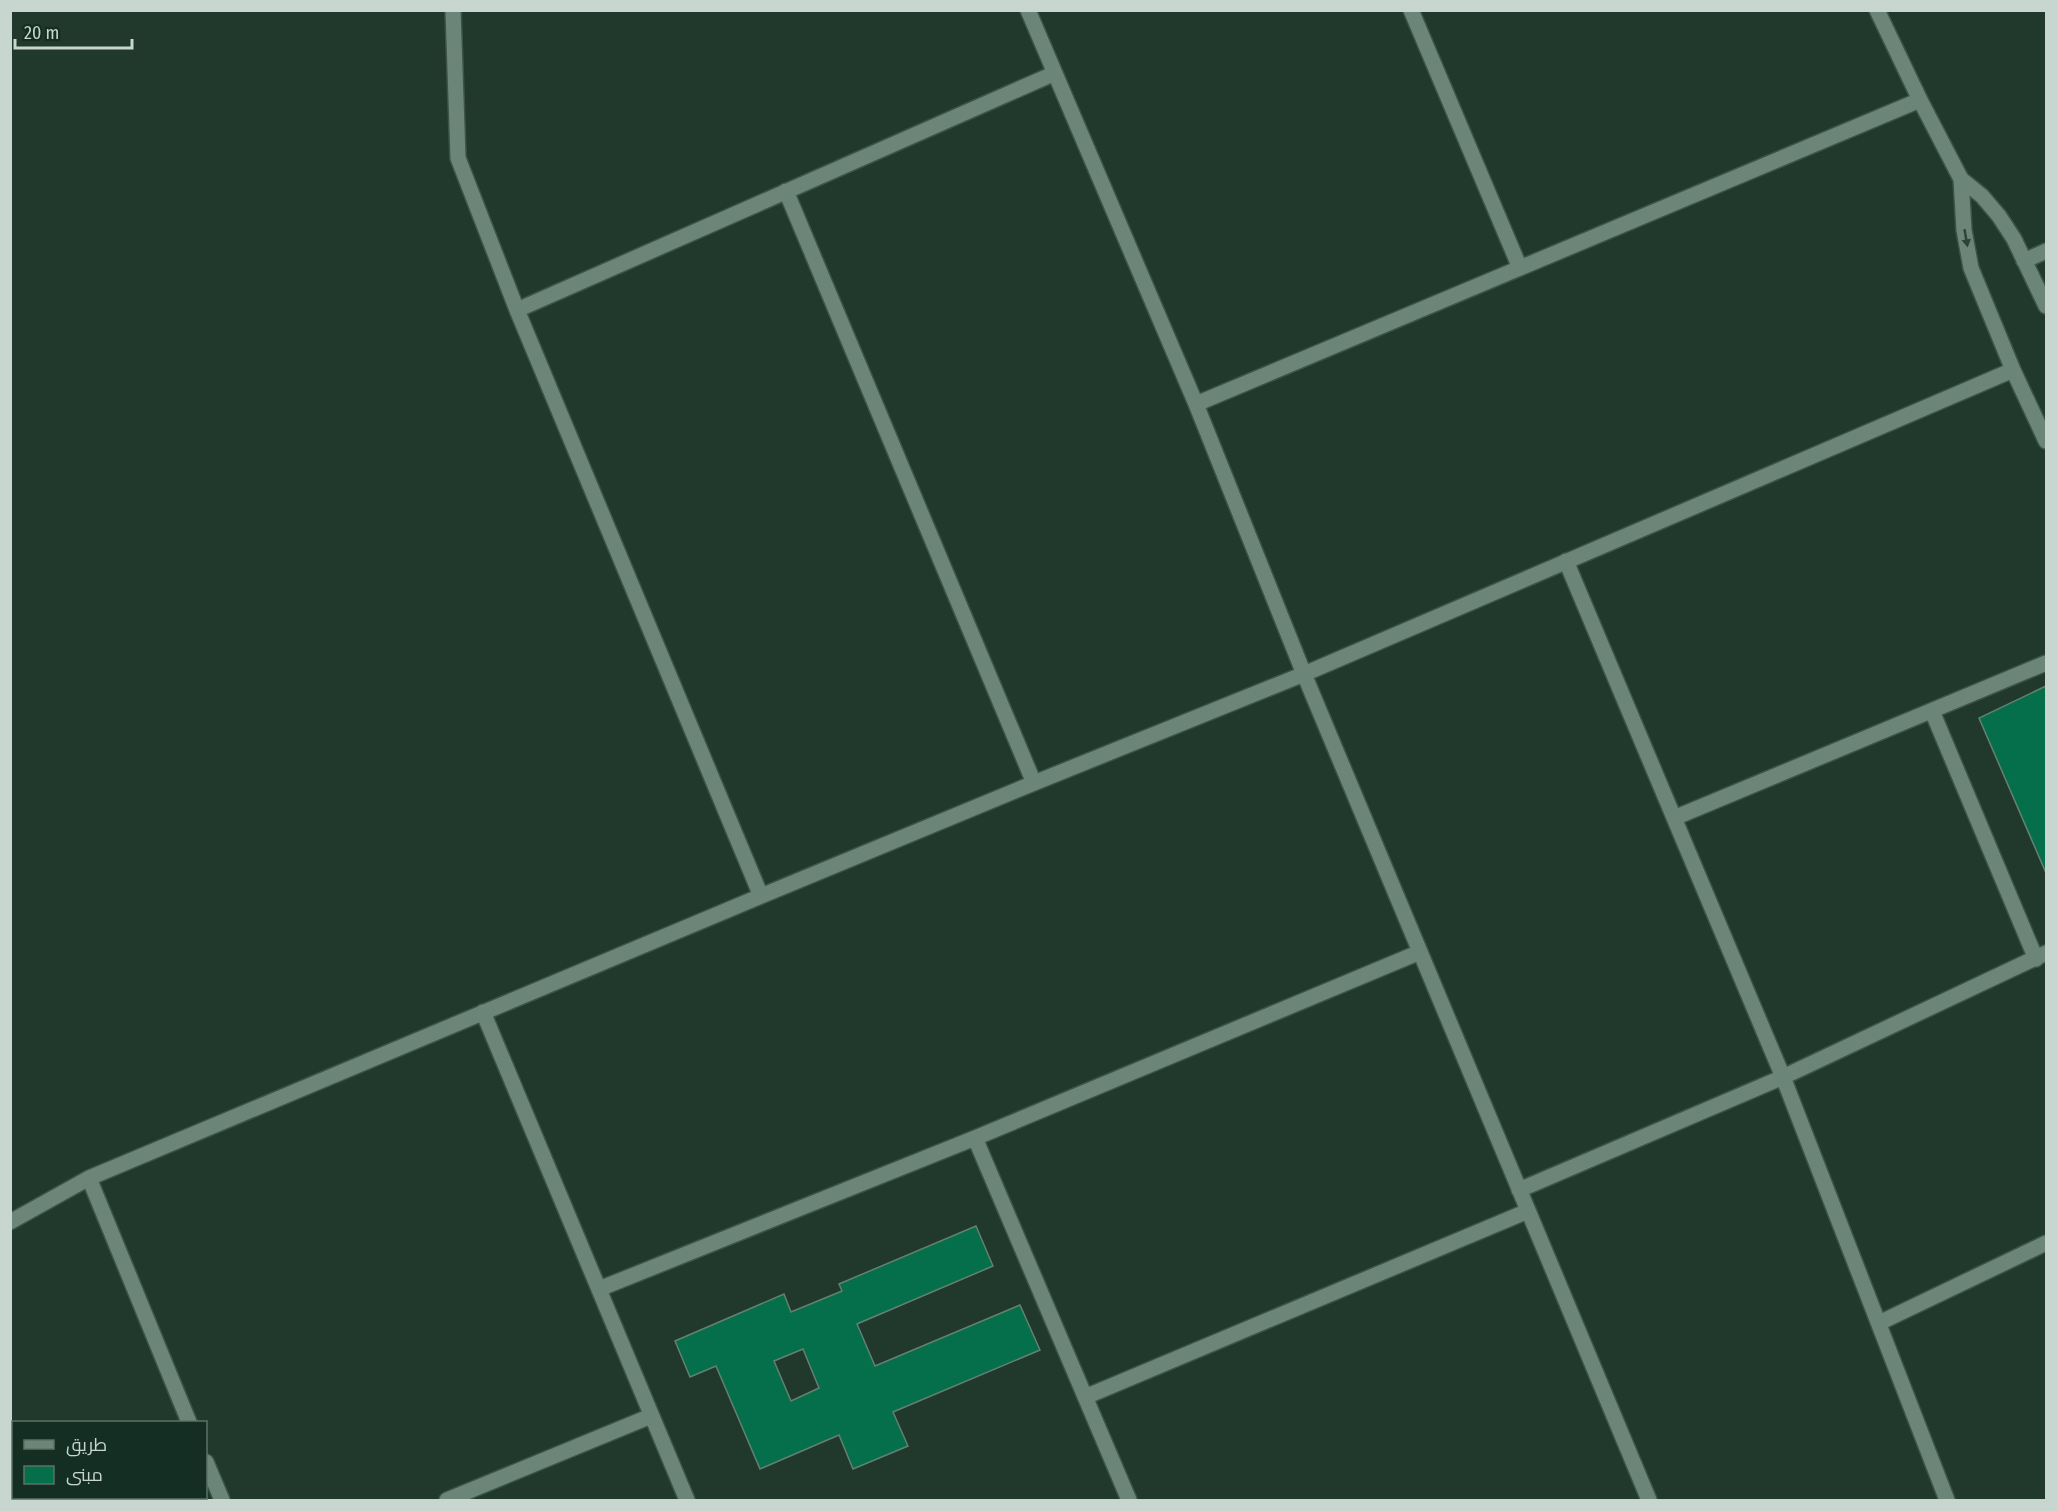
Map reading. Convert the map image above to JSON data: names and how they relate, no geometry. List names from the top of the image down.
{
  "legend": ["طريق", "مبنى"],
  "scale_bar": "20 m"
}
